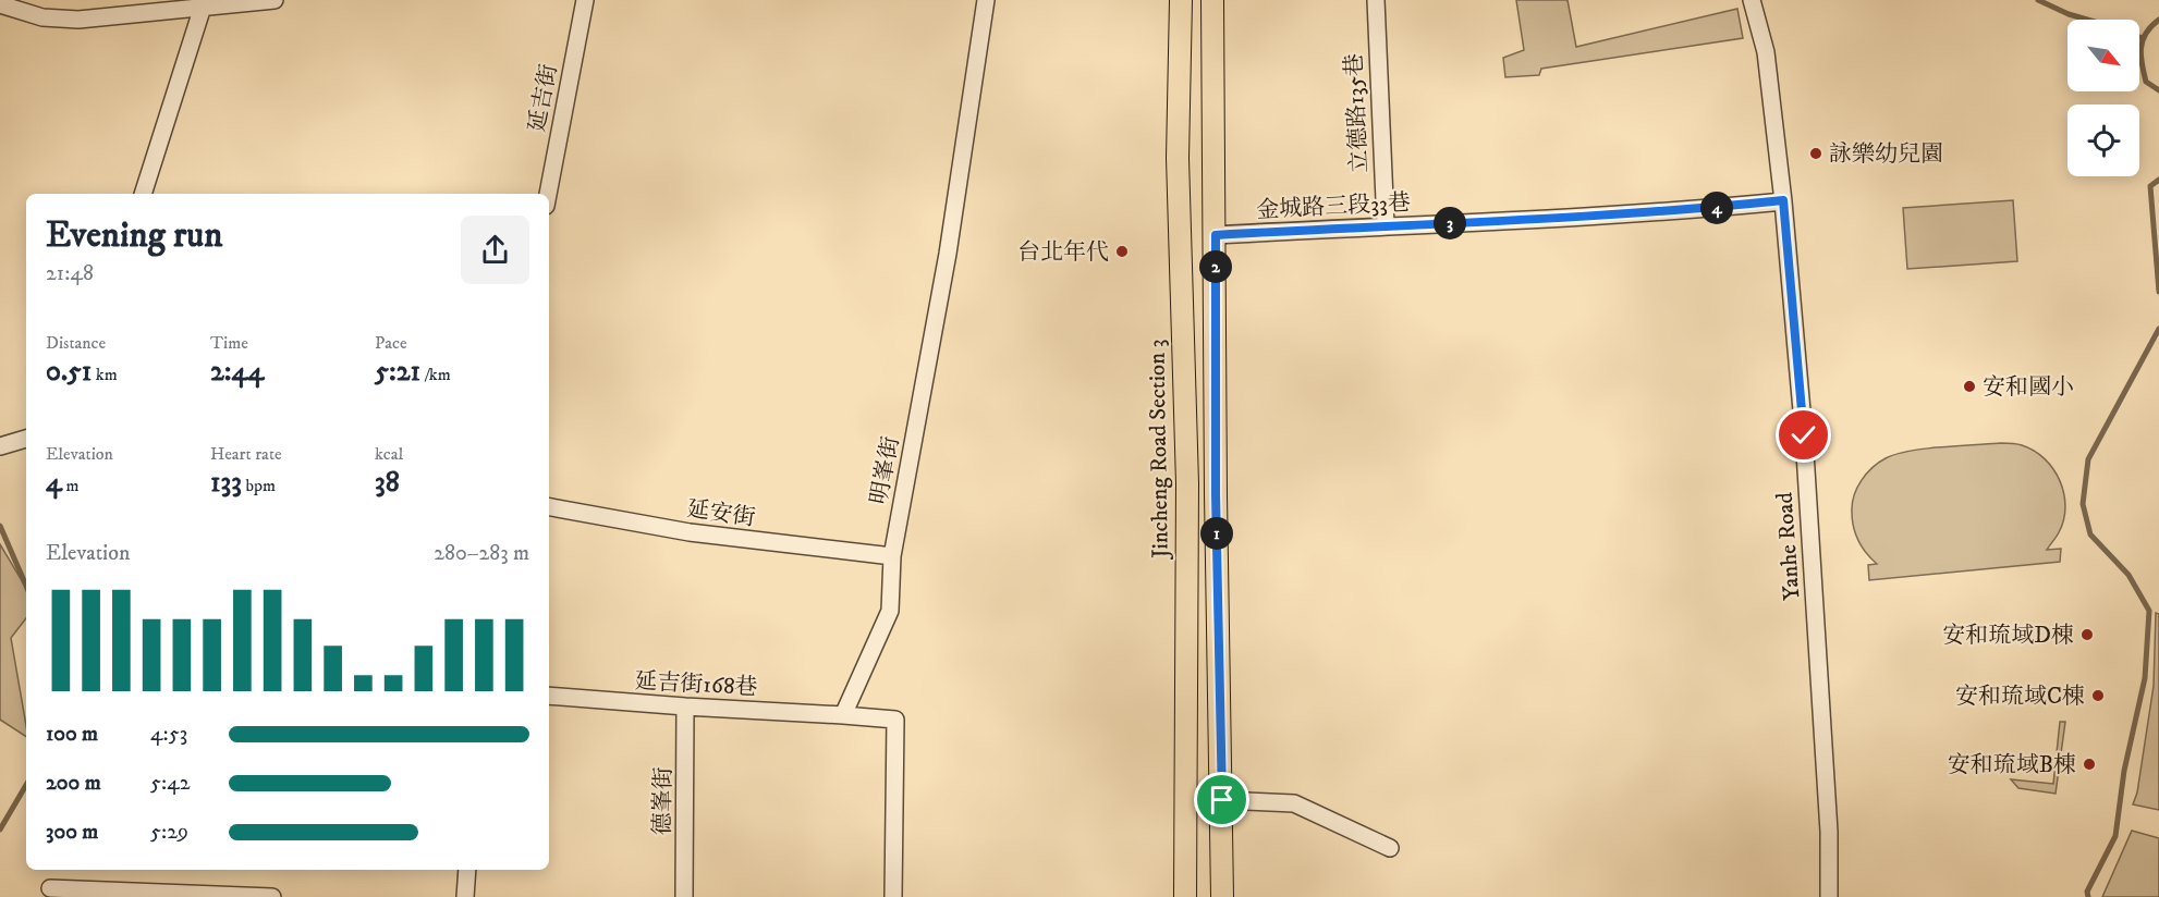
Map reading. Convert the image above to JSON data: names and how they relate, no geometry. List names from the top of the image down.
{
  "streets": {
    "main road": ["Jincheng Road Section 3"],
    "street": [
      "延吉街",
      "立德路135巷",
      "金城路三段33巷",
      "明峯街",
      "延安街",
      "Yanhe Road",
      "延吉街168巷",
      "德峯街"
    ]
  },
  "crossings": [
    ["立德路135巷", "金城路三段33巷"],
    ["金城路三段33巷", "Yanhe Road"],
    ["明峯街", "延安街"],
    ["明峯街", "延吉街168巷"],
    ["延吉街168巷", "德峯街"]
  ],
  "places": [
    "詠樂幼兒園",
    "台北年代",
    "安和國小",
    "安和琉域D棟",
    "安和琉域C棟",
    "安和琉域B棟"
  ],
  "north": "bottom right",
  "page": {
    "pins": [
      "4",
      "3",
      "2",
      "1"
    ],
    "heading": ["Evening run", "21:48"],
    "stats": [
      ["Distance", "0.51 km"],
      ["Time", "2:44"],
      ["Pace", "5:21 /km"],
      ["Elevation", "4 m"],
      ["Heart rate", "133 bpm"],
      ["kcal", "38"]
    ],
    "chart": ["Elevation", "280–283 m"],
    "list": [
      {
        "name": "100 m",
        "note": "4:53"
      },
      {
        "name": "200 m",
        "note": "5:42"
      },
      {
        "name": "300 m",
        "note": "5:29"
      }
    ]
  }
}
